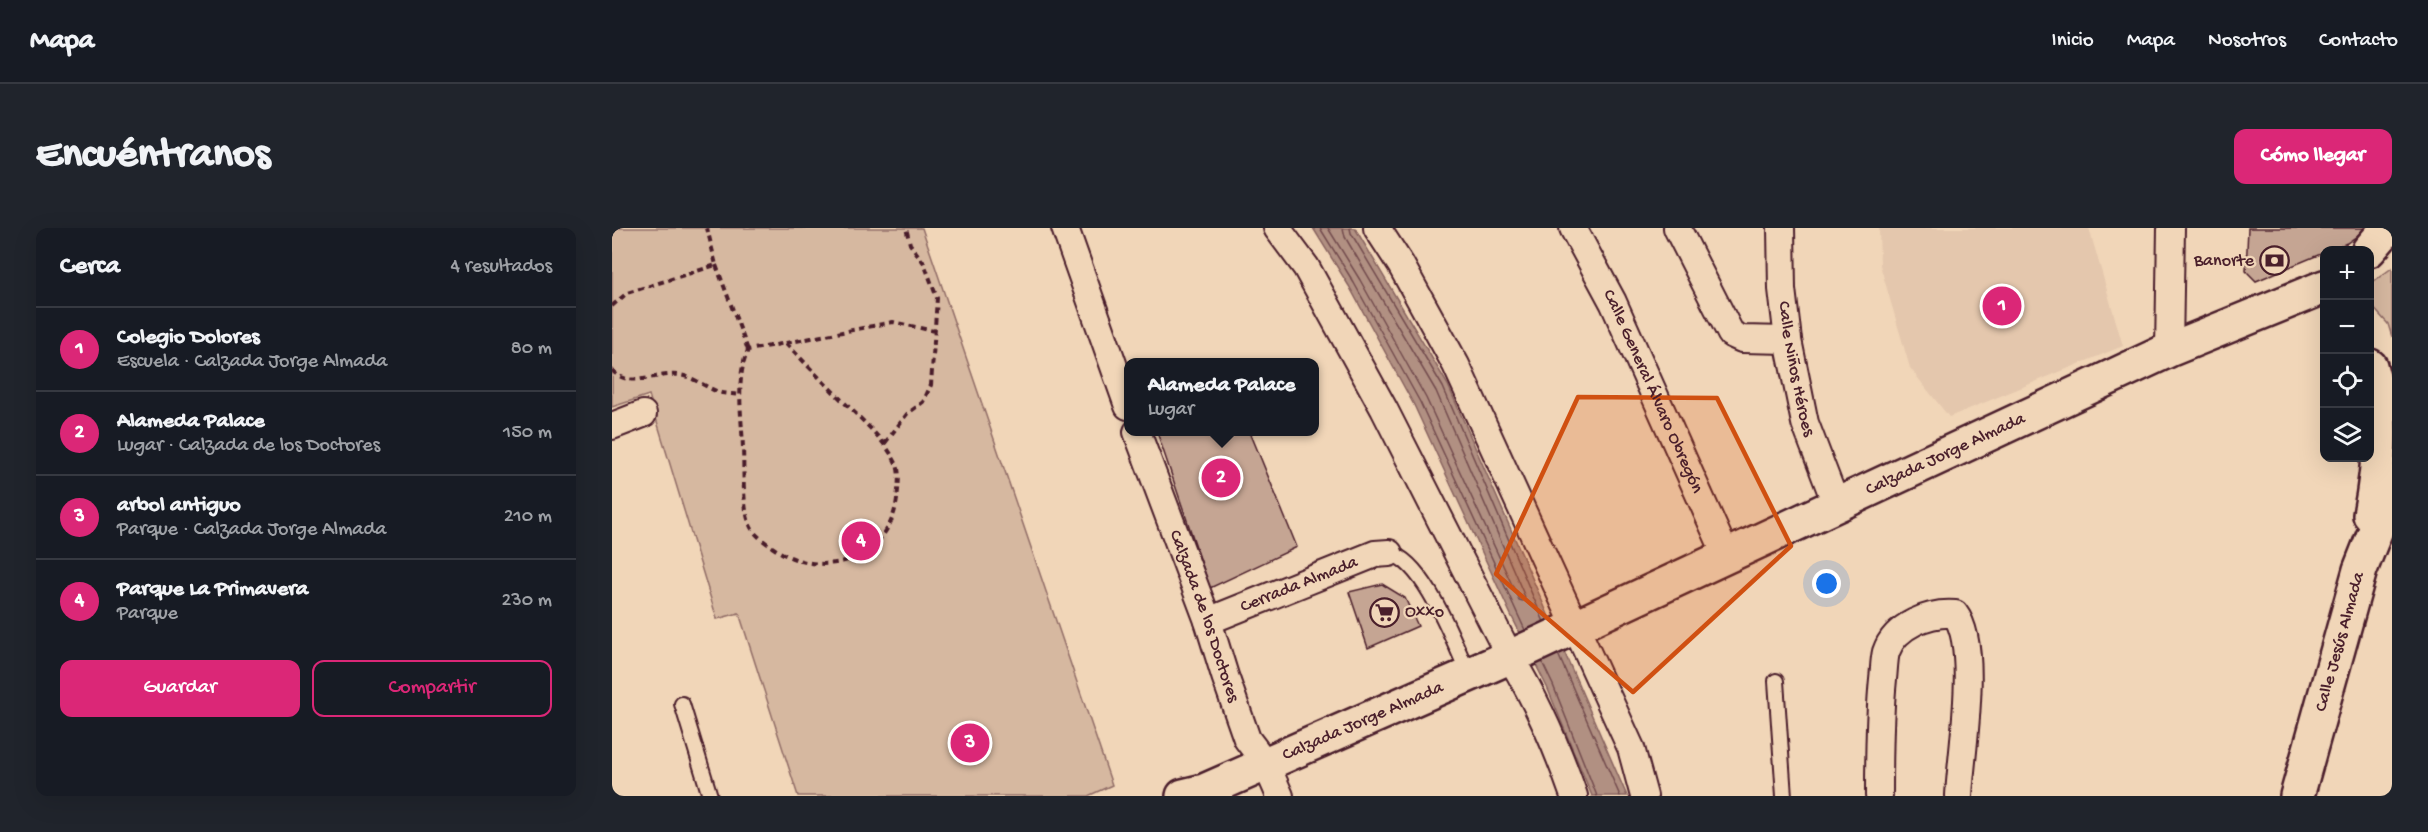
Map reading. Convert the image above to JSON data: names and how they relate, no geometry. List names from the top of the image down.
{
  "streets": {
    "street": [
      "Calle Niños Héroes",
      "Calle General Álvaro Obregón",
      "Calzada Jorge Almada",
      "Cerrada Almada",
      "Calzada de los Doctores",
      "Calle Jesús Almada"
    ]
  },
  "crossings": [
    ["Calle Niños Héroes", "Calzada Jorge Almada"],
    ["Calle General Álvaro Obregón", "Calzada Jorge Almada"],
    ["Calzada Jorge Almada", "Calzada de los Doctores"],
    ["Cerrada Almada", "Calzada de los Doctores"]
  ],
  "places": {
    "bank": ["Banorte"],
    "supermarket": ["Oxxo"]
  },
  "page": {
    "header": "Mapa",
    "nav": [
      "Inicio",
      "Mapa",
      "Nosotros",
      "Contacto"
    ],
    "buttons": [
      "Cómo llegar",
      ["Guardar", "Compartir"]
    ],
    "title": "Encuéntranos",
    "heading": ["Cerca", "4 resultados"],
    "map_buttons": ["+", "−"],
    "pins": [
      "1",
      "2",
      "4",
      "3"
    ],
    "list": [
      {
        "mark": "1",
        "name": "Colegio Dolores",
        "note": "Escuela · Calzada Jorge Almada",
        "value": "80 m"
      },
      {
        "mark": "2",
        "name": "Alameda Palace",
        "note": "Lugar · Calzada de los Doctores",
        "value": "150 m"
      },
      {
        "mark": "3",
        "name": "arbol antiguo",
        "note": "Parque · Calzada Jorge Almada",
        "value": "210 m"
      },
      {
        "mark": "4",
        "name": "Parque La Primavera",
        "note": "Parque",
        "value": "230 m"
      }
    ],
    "popup": ["Alameda Palace", "Lugar"]
  }
}
